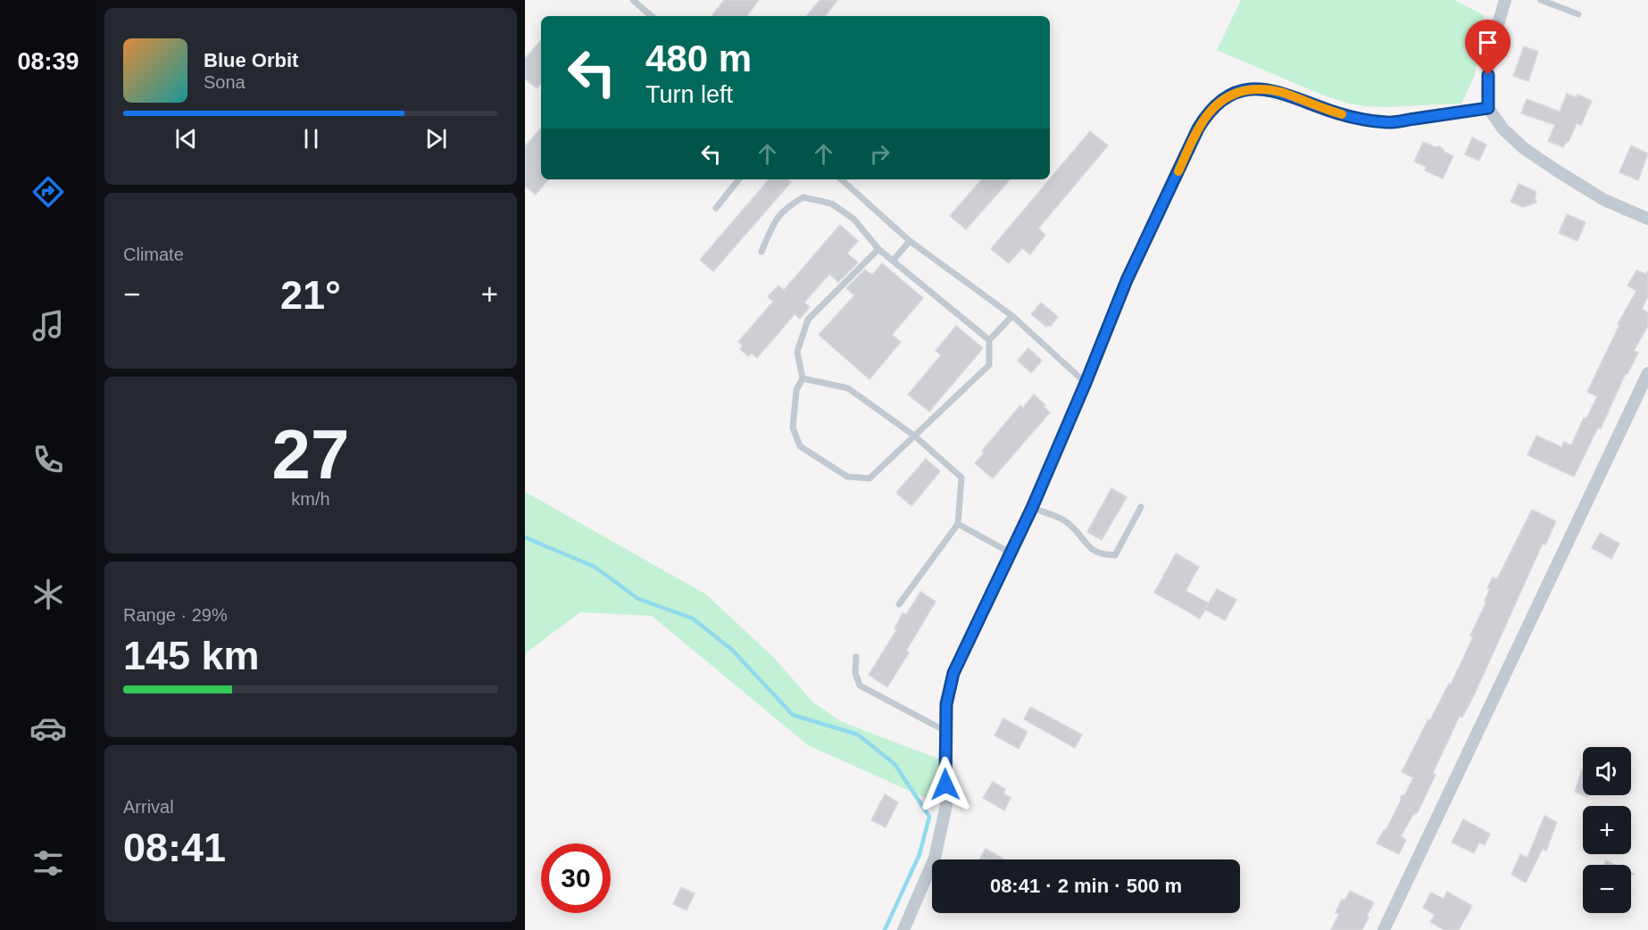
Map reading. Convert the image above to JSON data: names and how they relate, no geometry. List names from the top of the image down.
{
  "page": {
    "tabs": "08:39",
    "turn": ["480 m", "Turn left"],
    "song": ["Blue Orbit", "Sona"],
    "tile": [
      "Climate",
      ["27", "km/h"],
      ["Range · 29%", "145 km"],
      ["Arrival", "08:41"]
    ],
    "heat": ["−", "21°", "+"],
    "map_buttons": ["+", "−"],
    "limit": "30",
    "trip": "08:41 · 2 min · 500 m"
  }
}
